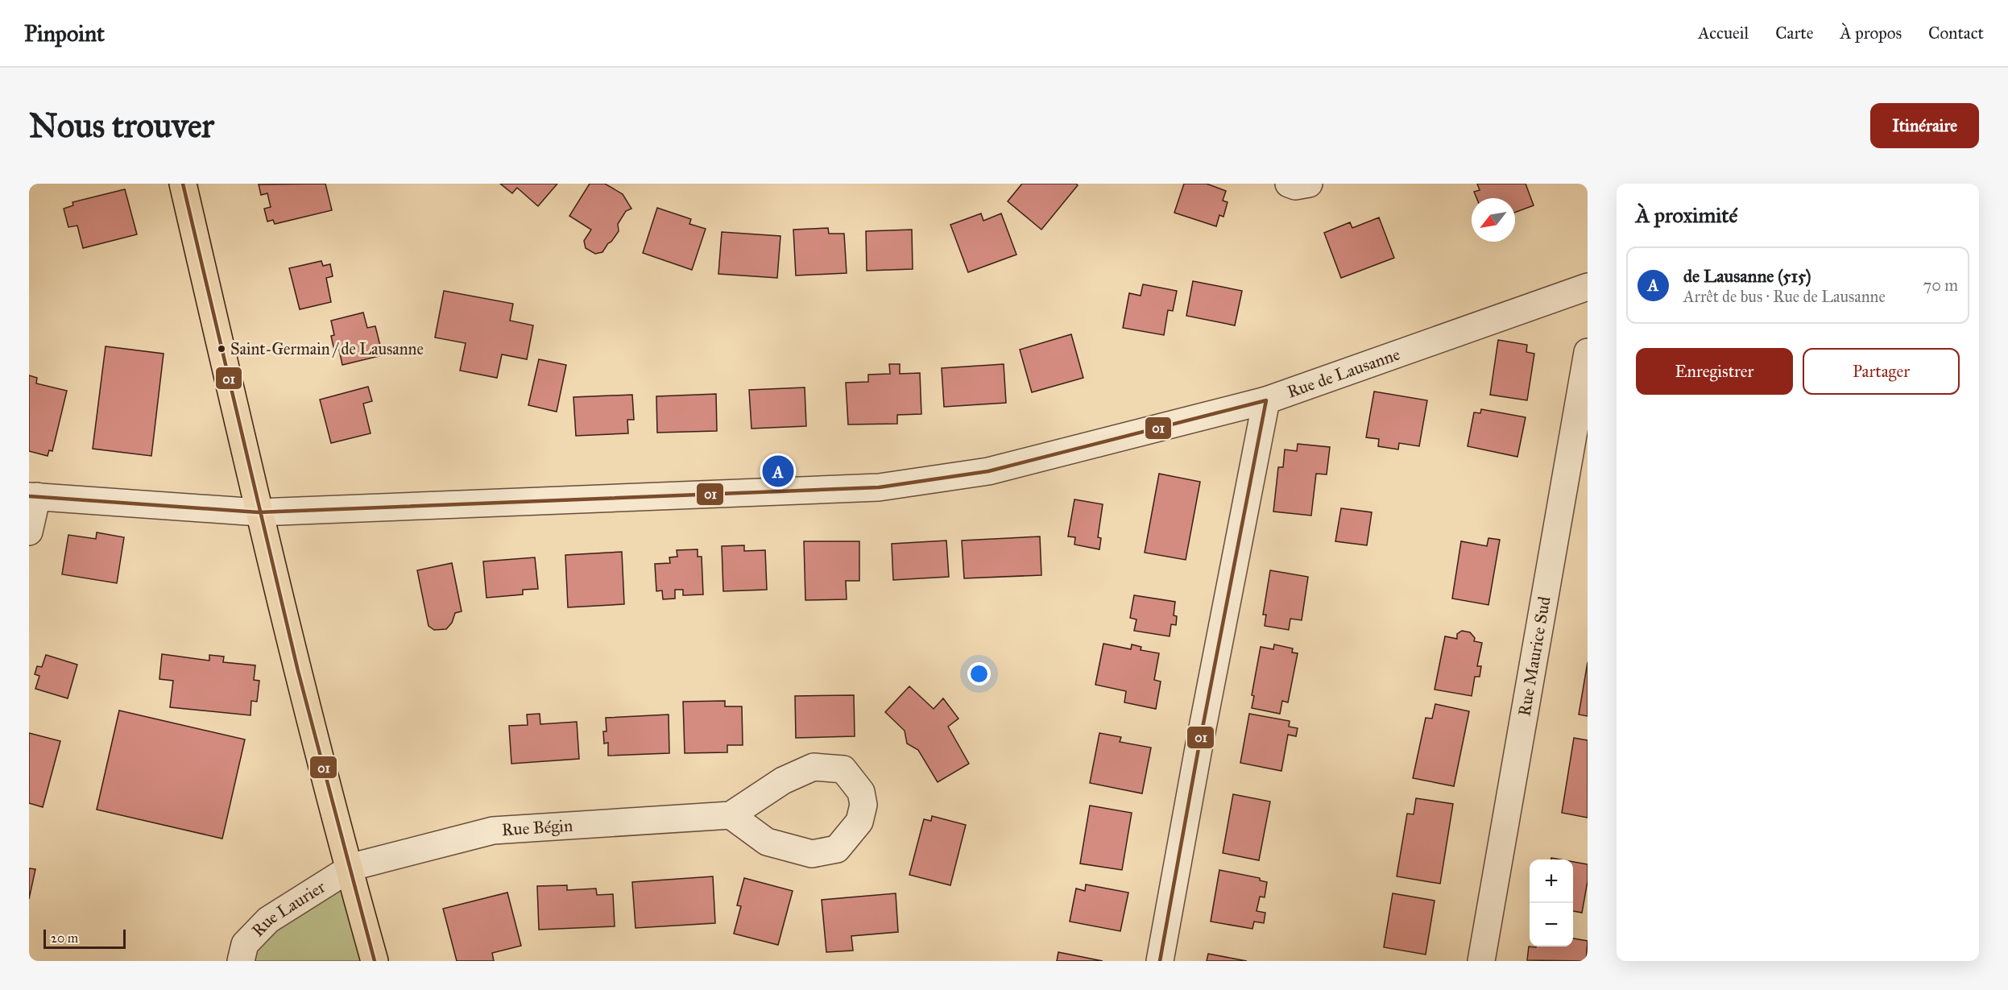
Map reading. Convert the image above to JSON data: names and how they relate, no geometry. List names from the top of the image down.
{
  "streets": {
    "street": [
      "Rue de Lausanne",
      "Rue Maurice Sud",
      "Rue Bégin",
      "Rue Laurier"
    ]
  },
  "crossings": [
    ["Rue Bégin", "Rue Laurier"]
  ],
  "places": ["Saint-Germain / de Lausanne"],
  "lines": ["transit line 01"],
  "scale_bar": "20 m",
  "north": "bottom left",
  "page": {
    "header": "Pinpoint",
    "nav": [
      "Accueil",
      "Carte",
      "À propos",
      "Contact"
    ],
    "buttons": [
      "Itinéraire",
      ["Enregistrer", "Partager"]
    ],
    "title": "Nous trouver",
    "heading": "À proximité",
    "list": [
      {
        "mark": "A",
        "name": "de Lausanne (515)",
        "note": "Arrêt de bus · Rue de Lausanne",
        "value": "70 m"
      }
    ],
    "pins": "A",
    "map_buttons": ["+", "−"],
    "scale": "20 m"
  }
}
